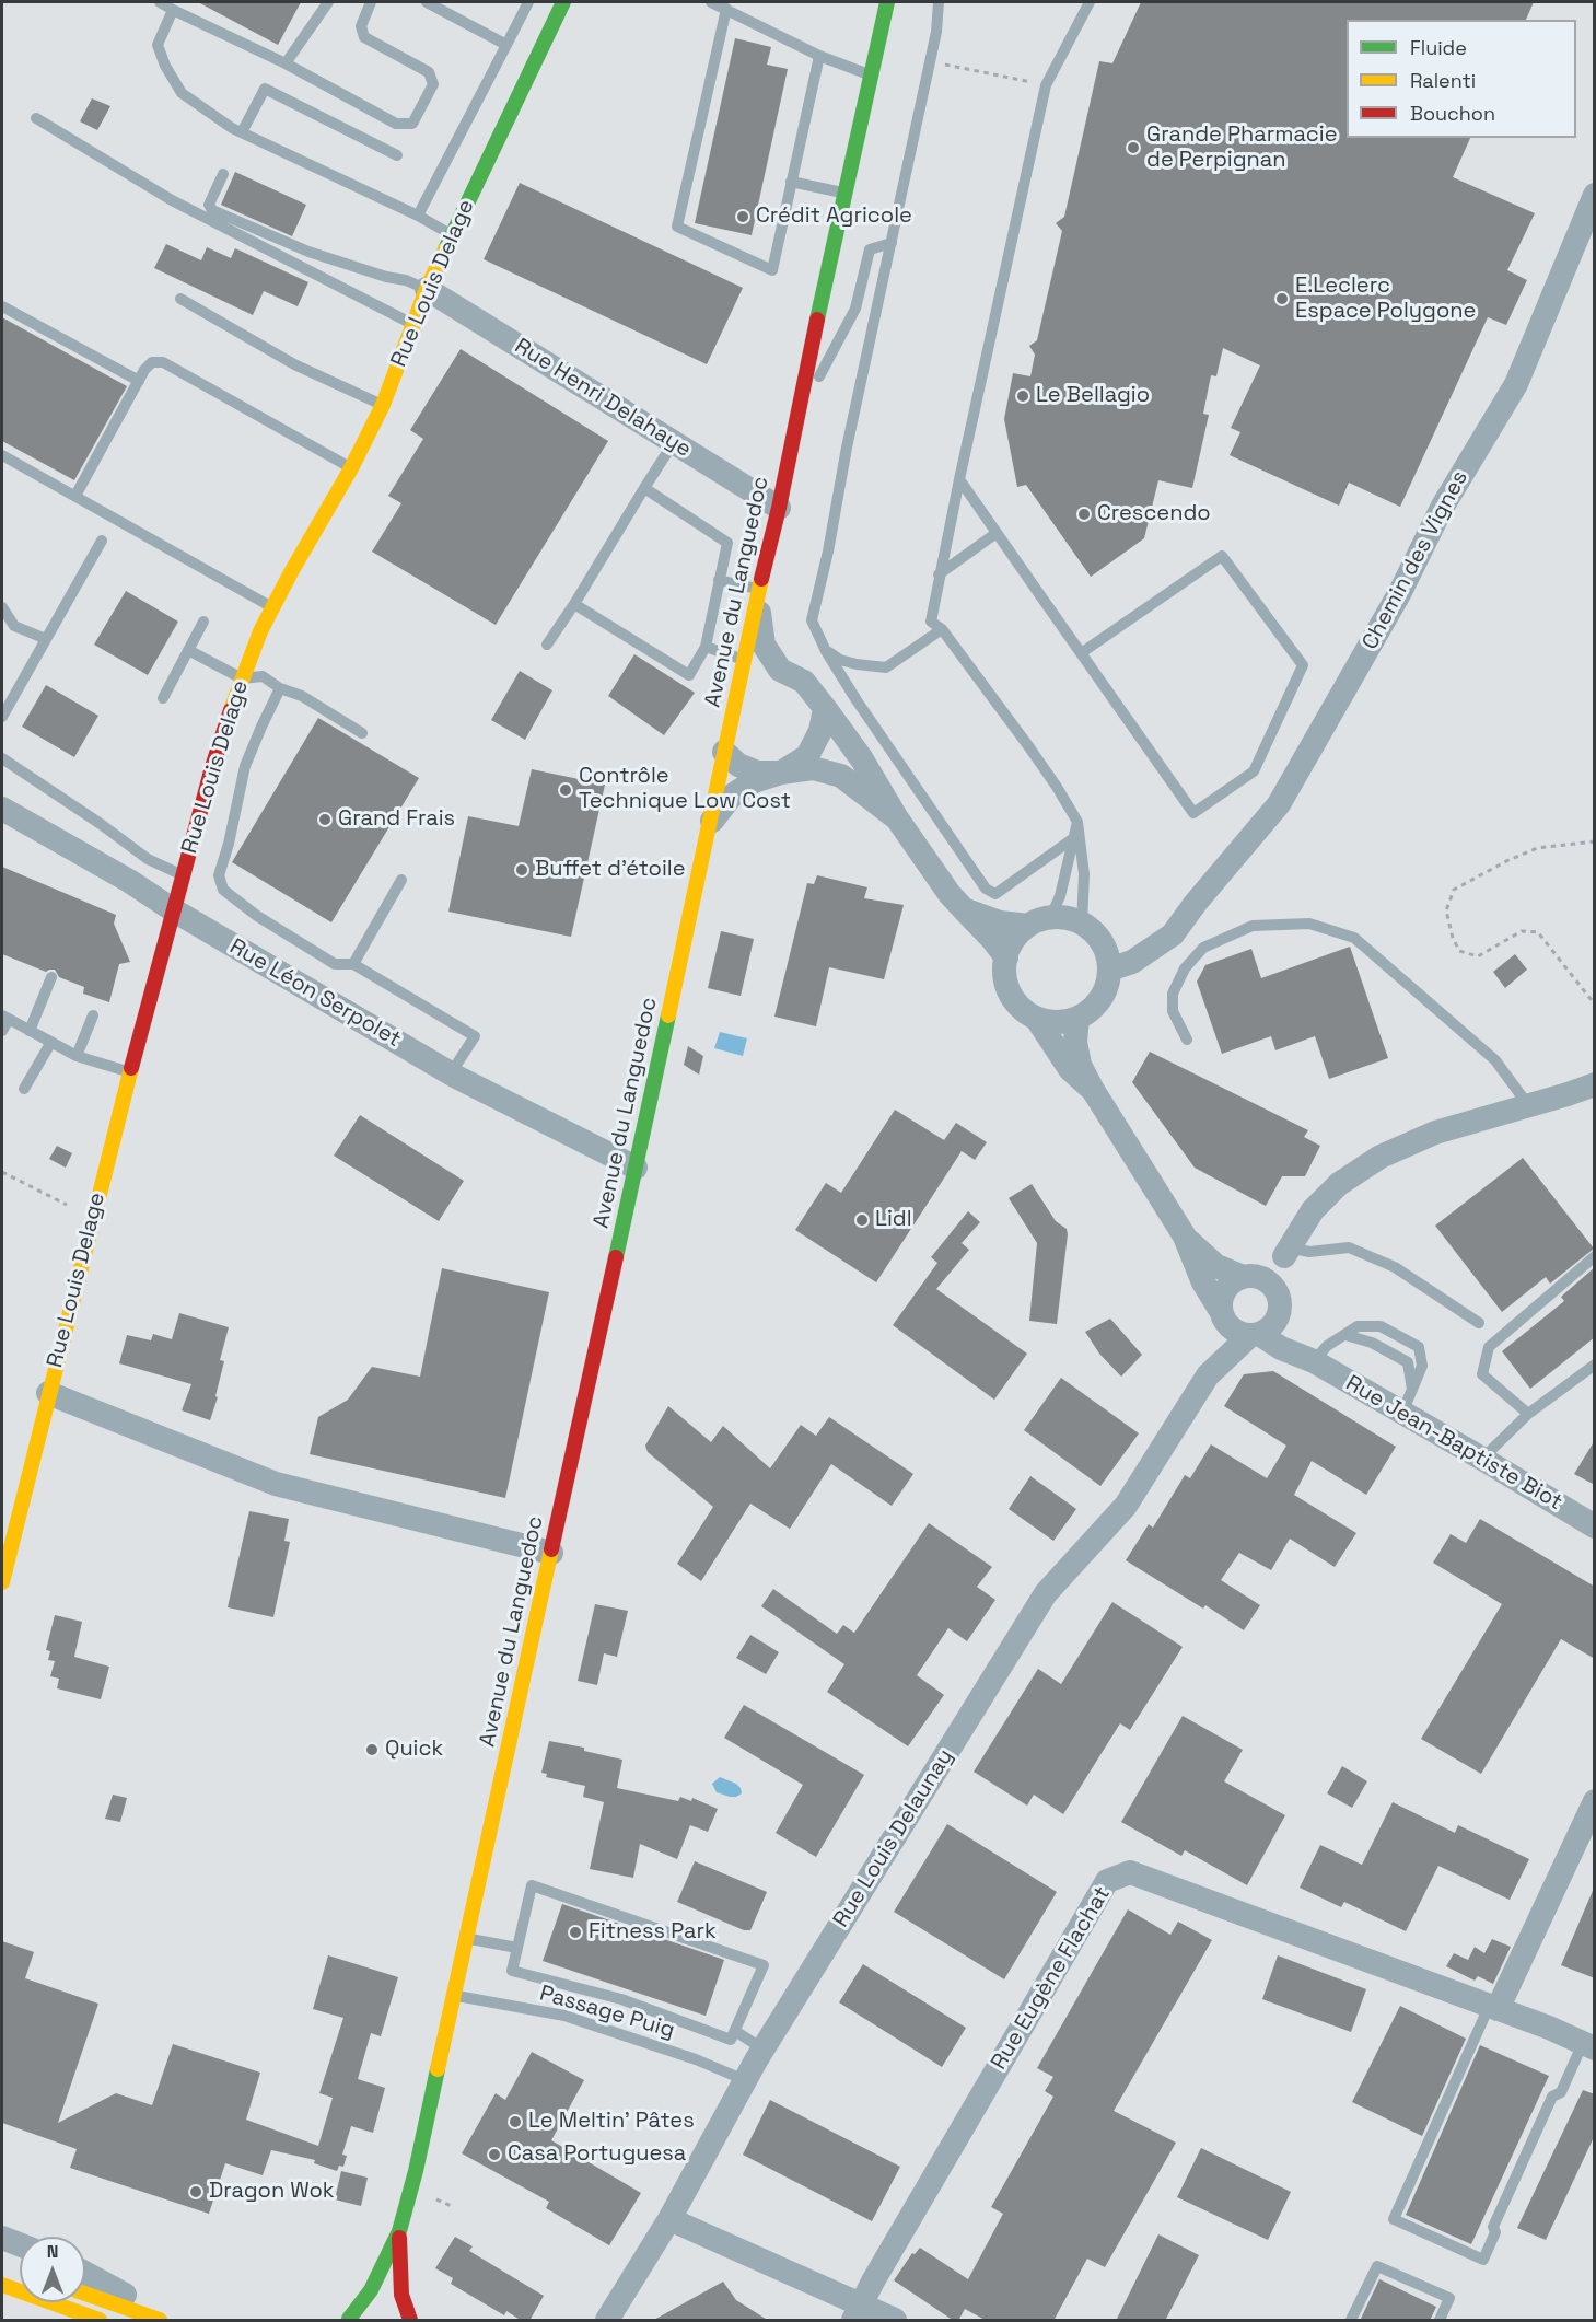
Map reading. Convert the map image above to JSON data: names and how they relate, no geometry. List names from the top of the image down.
{
  "streets": {
    "main road": ["Rue Louis Delage", "Avenue du Languedoc"],
    "street": [
      "Rue Henri Delahaye",
      "Chemin des Vignes",
      "Rue Léon Serpolet",
      "Rue Jean-Baptiste Biot",
      "Rue Louis Delaunay",
      "Rue Eugène Flachat"
    ],
    "lane": ["Passage Puig"]
  },
  "crossings": [
    ["Rue Louis Delage", "Rue Henri Delahaye"],
    ["Rue Louis Delage", "Rue Léon Serpolet"],
    ["Rue Henri Delahaye", "Avenue du Languedoc"],
    ["Avenue du Languedoc", "Rue Léon Serpolet"],
    ["Avenue du Languedoc", "Passage Puig"],
    ["Rue Jean-Baptiste Biot", "Rue Louis Delaunay"],
    ["Rue Louis Delaunay", "Passage Puig"]
  ],
  "places": [
    "Grande Pharmacie de Perpignan",
    "Crédit Agricole",
    "E.Leclerc Espace Polygone",
    "Le Bellagio",
    "Crescendo",
    "Contrôle Technique Low Cost",
    "Grand Frais",
    "Buffet d'étoile",
    "Lidl",
    "Quick",
    "Fitness Park",
    "Le Meltin' Pâtes",
    "Casa Portuguesa",
    "Dragon Wok"
  ],
  "legend": ["Fluide", "Ralenti", "Bouchon"],
  "north": "top"
}
